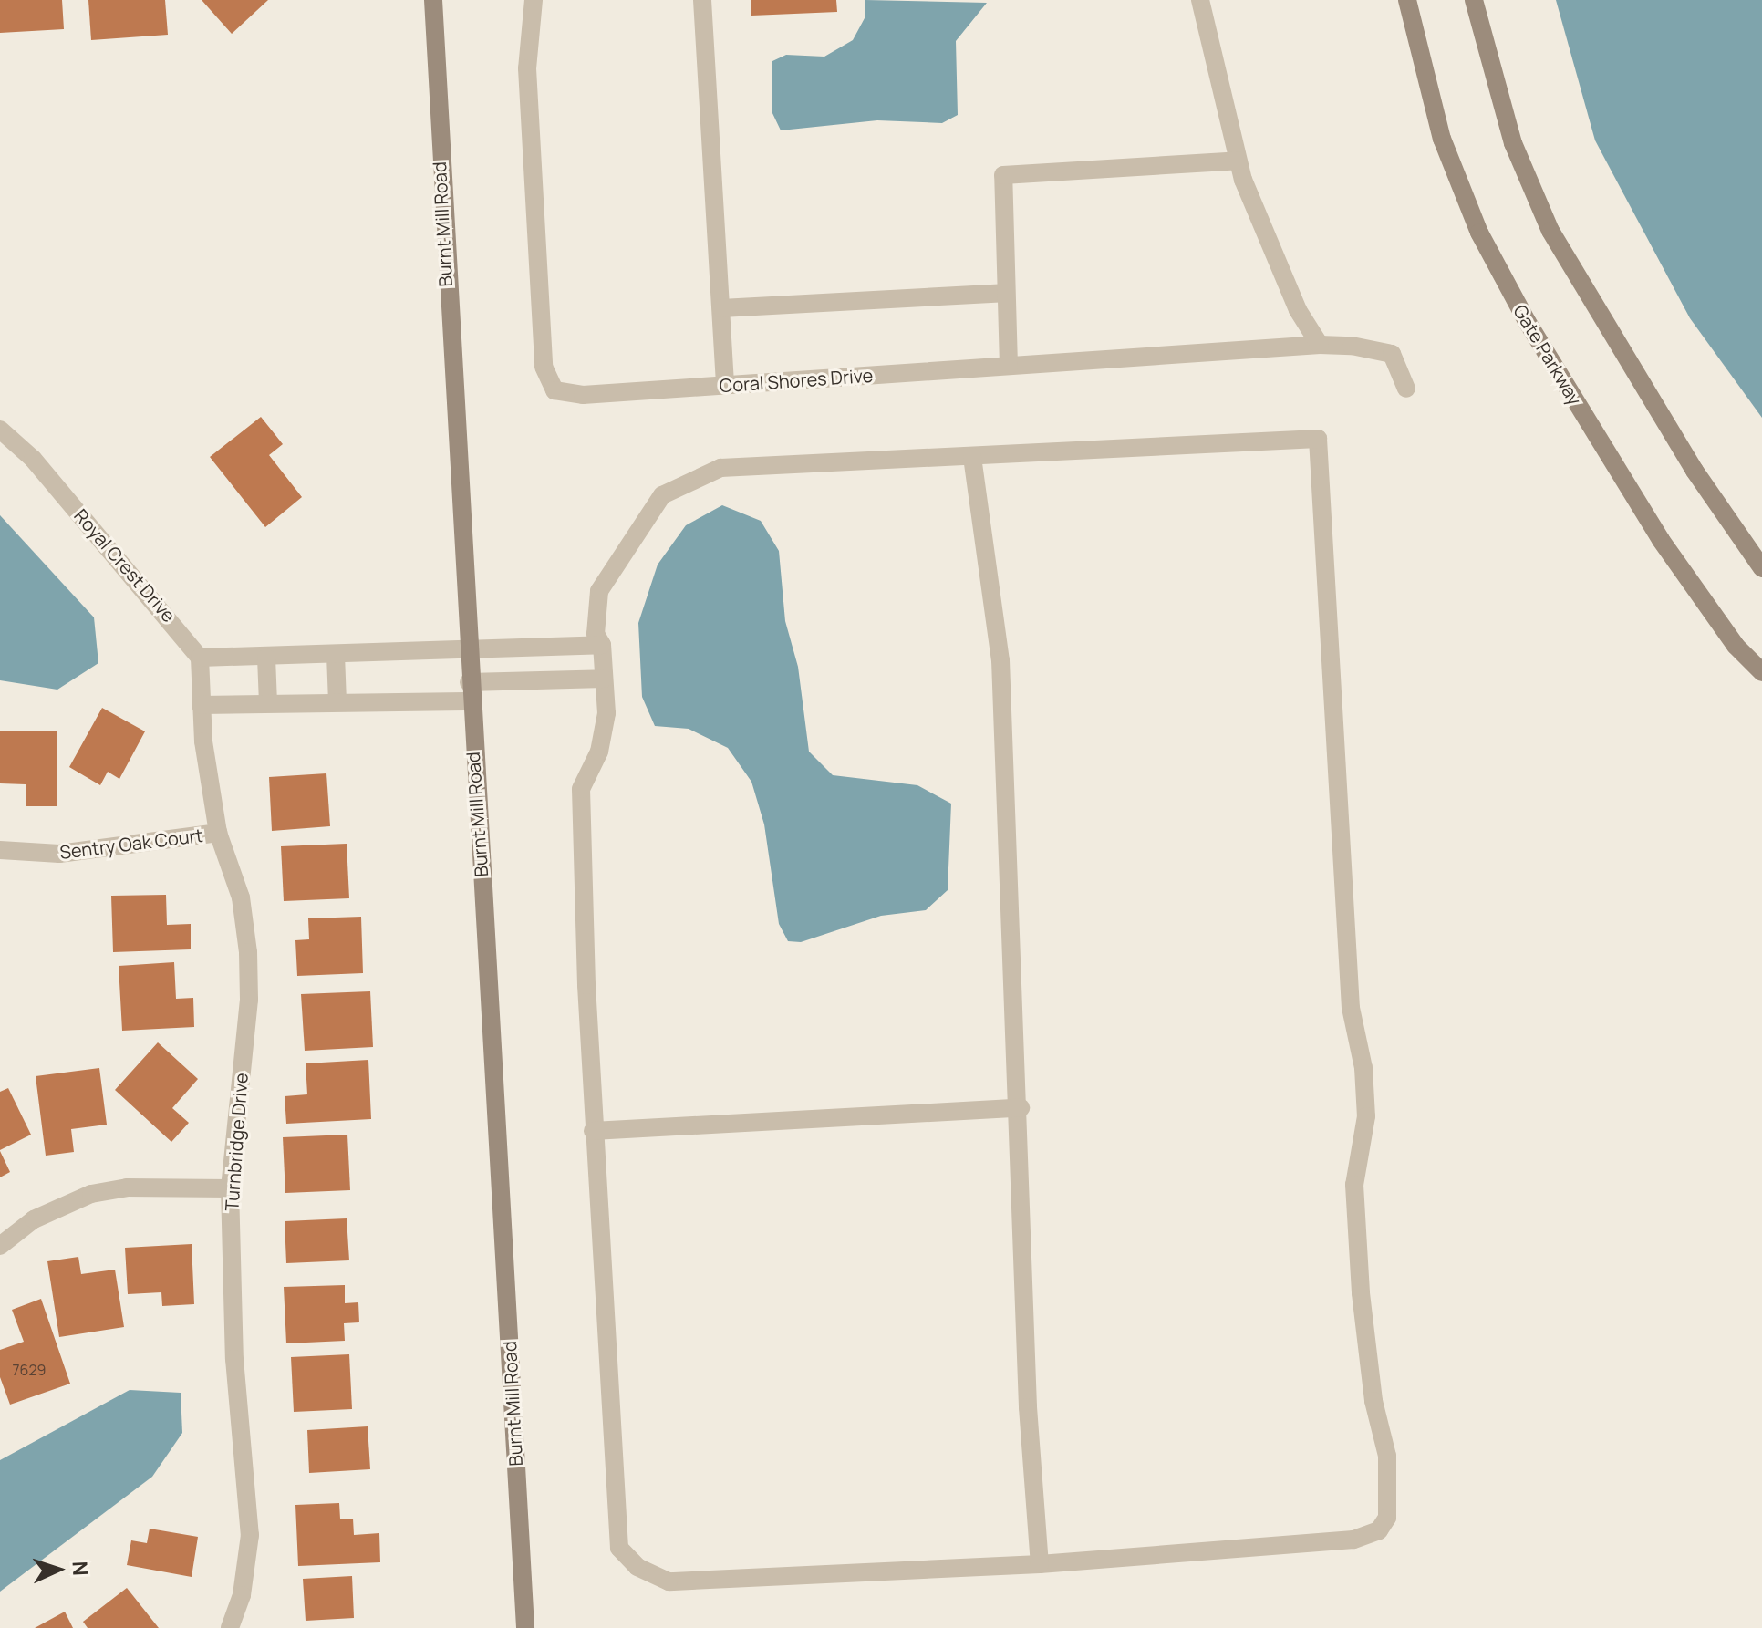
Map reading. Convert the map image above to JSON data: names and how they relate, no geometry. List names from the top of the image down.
{
  "streets": {
    "street": [
      "Burnt Mill Road",
      "Gate Parkway",
      "Coral Shores Drive",
      "Royal Crest Drive",
      "Sentry Oak Court",
      "Turnbridge Drive"
    ]
  },
  "crossings": [
    ["Royal Crest Drive", "Turnbridge Drive"],
    ["Sentry Oak Court", "Turnbridge Drive"]
  ],
  "house_numbers": ["7629"],
  "north": "right"
}
